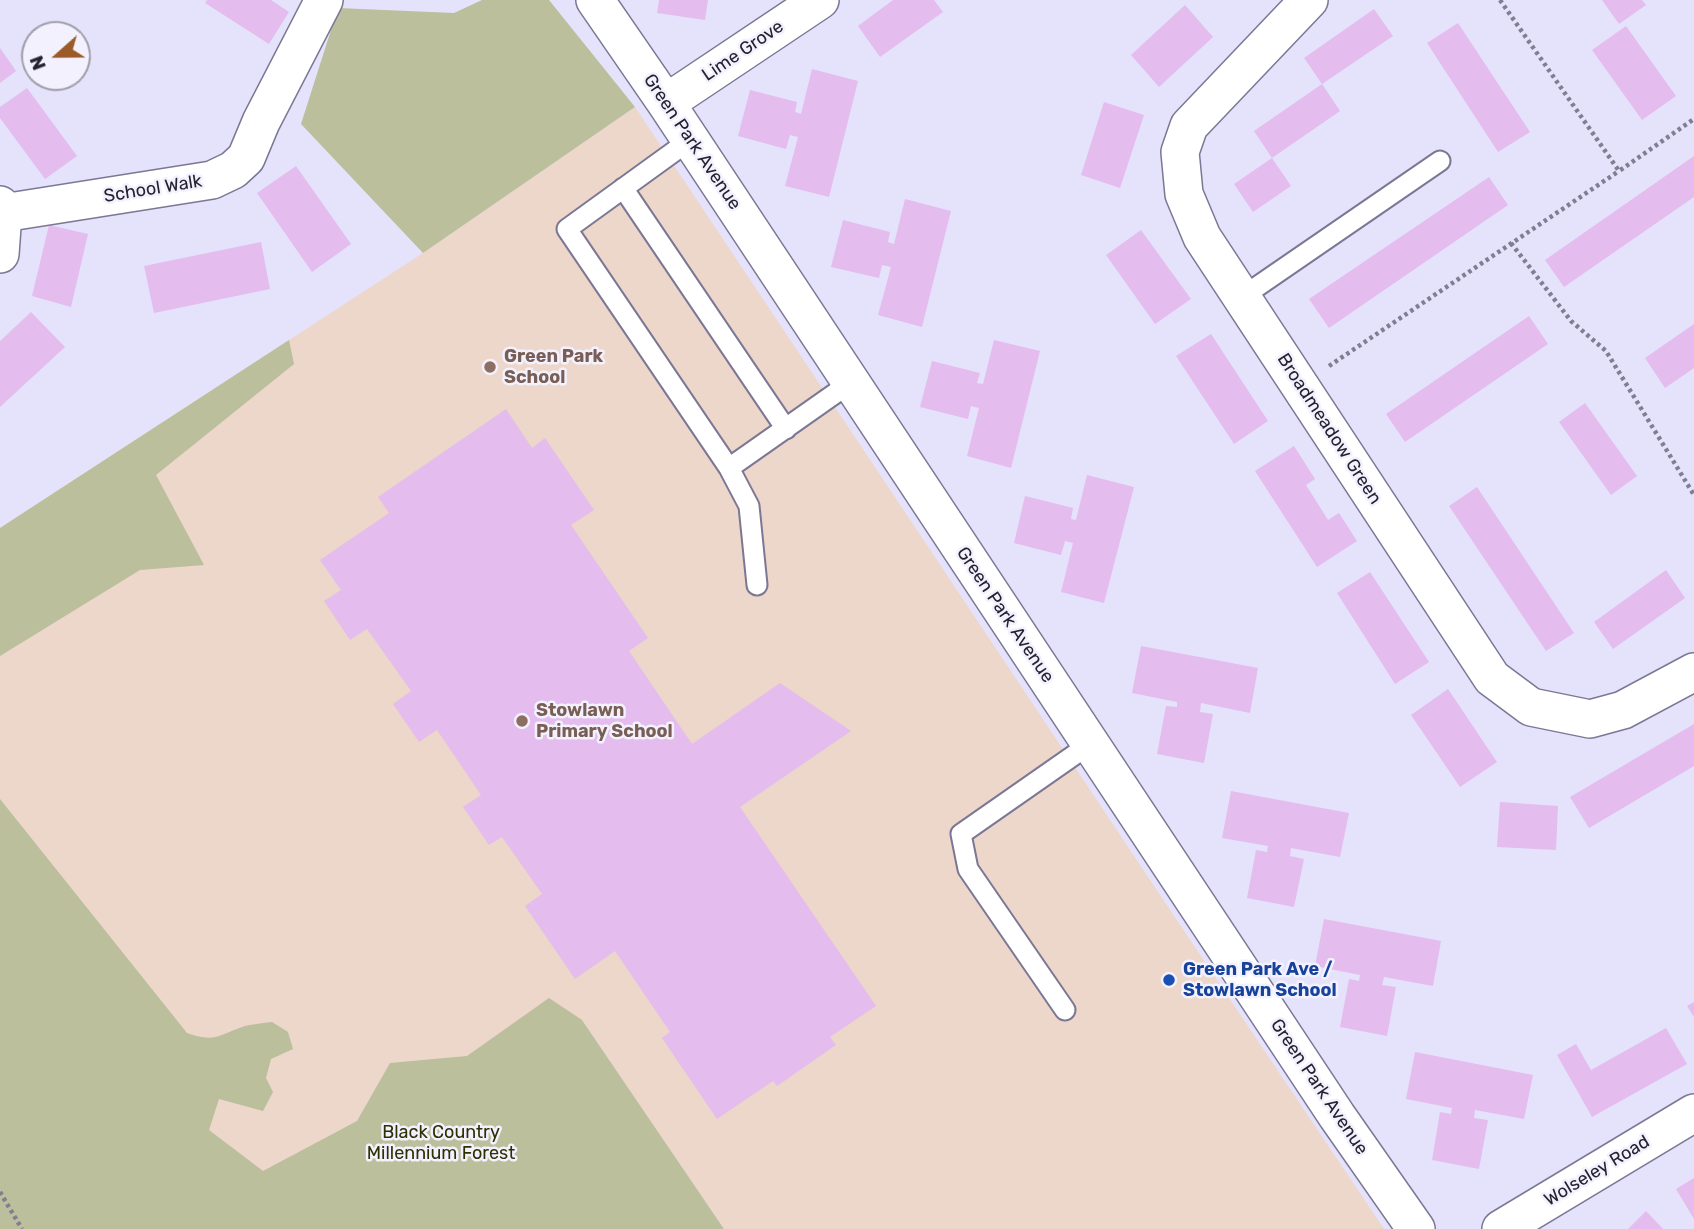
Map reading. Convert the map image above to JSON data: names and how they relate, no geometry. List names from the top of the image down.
{
  "streets": {
    "street": [
      "Lime Grove",
      "Green Park Avenue",
      "School Walk",
      "Broadmeadow Green",
      "Wolseley Road"
    ]
  },
  "crossings": [
    ["Lime Grove", "Green Park Avenue"]
  ],
  "parks": ["Black Country Millennium Forest"],
  "places": ["Green Park School", "Stowlawn Primary School", "Green Park Ave / Stowlawn School"],
  "north": "left"
}
